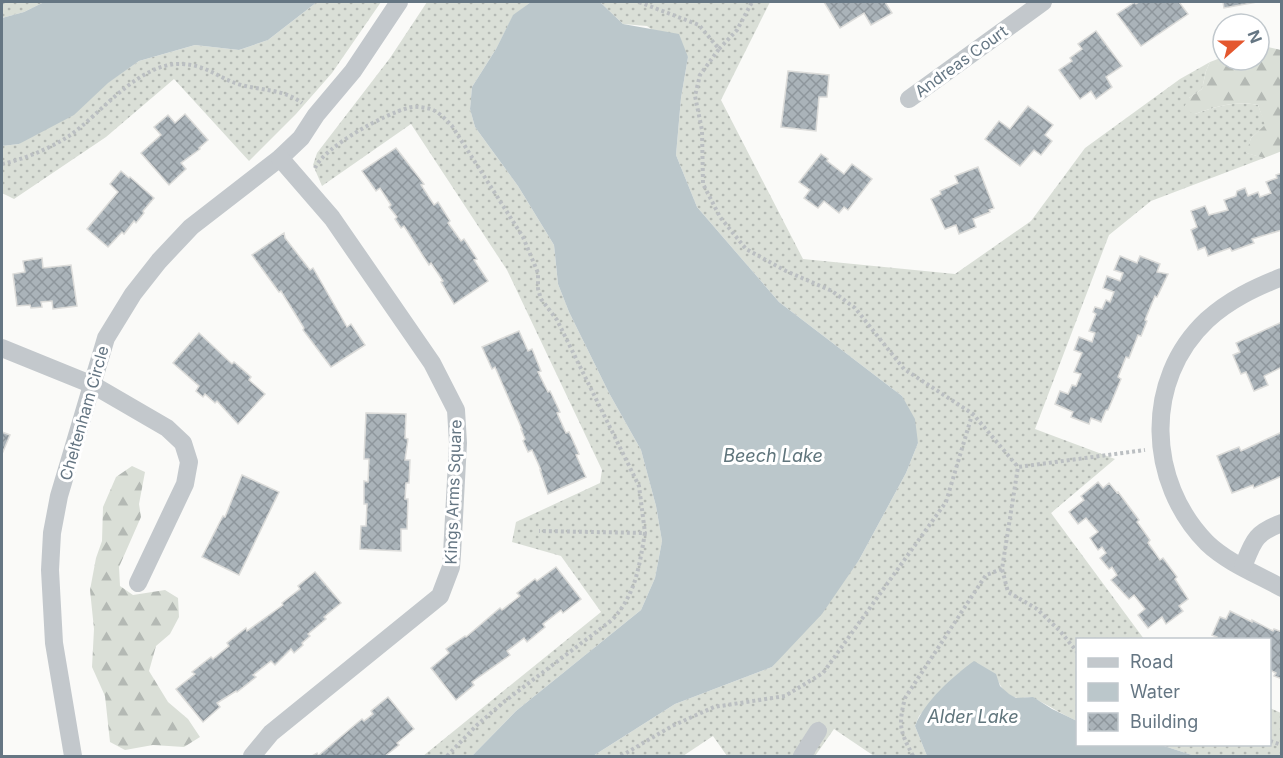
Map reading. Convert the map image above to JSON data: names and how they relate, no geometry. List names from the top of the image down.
{
  "streets": {
    "street": ["Andreas Court", "Cheltenham Circle", "Kings Arms Square"]
  },
  "crossings": [
    ["Cheltenham Circle", "Kings Arms Square"]
  ],
  "water": ["Beech Lake", "Alder Lake"],
  "legend": ["Road", "Water", "Building"],
  "north": "right"
}
